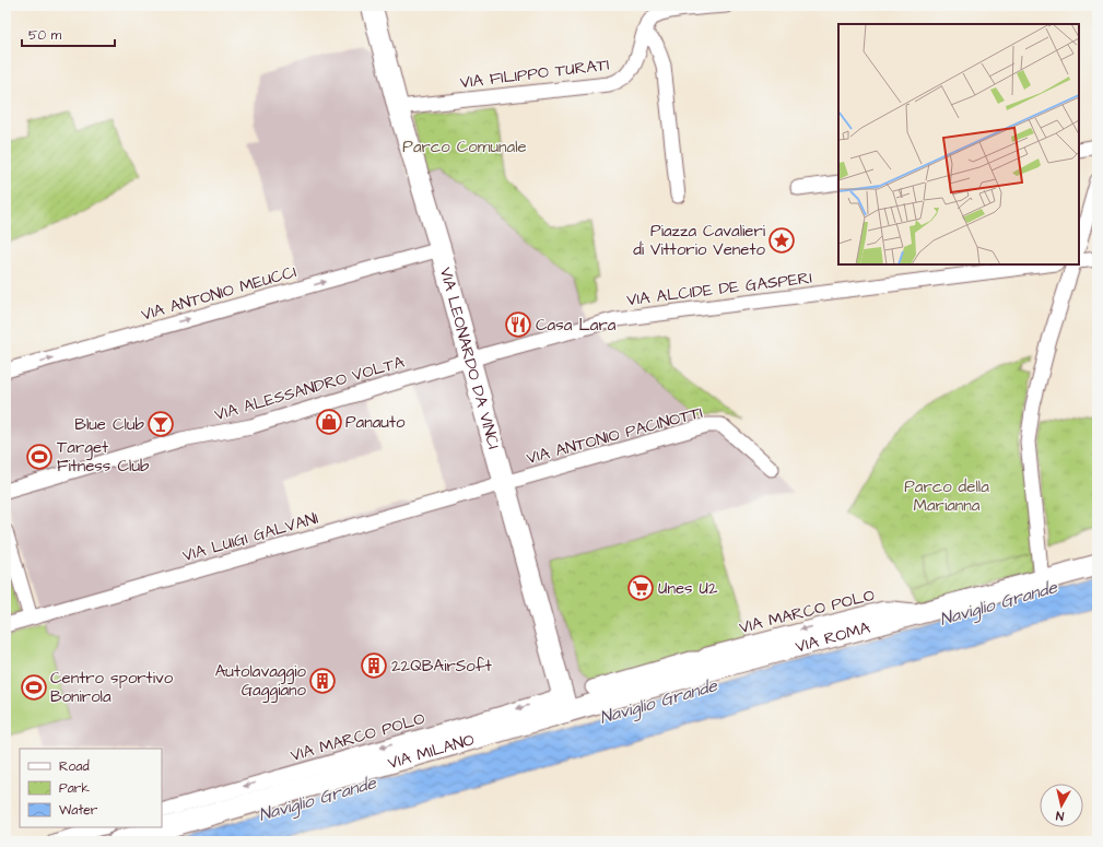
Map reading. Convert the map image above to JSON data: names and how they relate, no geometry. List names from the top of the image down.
{
  "streets": {
    "main road": ["VIA LEONARDO DA VINCI", "VIA ROMA", "VIA MILANO"],
    "street": [
      "VIA FILIPPO TURATI",
      "VIA ALCIDE DE GASPERI",
      "VIA ANTONIO MEUCCI",
      "VIA ALESSANDRO VOLTA",
      "VIA ANTONIO PACINOTTI",
      "VIA LUIGI GALVANI",
      "VIA MARCO POLO"
    ]
  },
  "crossings": [
    ["VIA FILIPPO TURATI", "VIA LEONARDO DA VINCI"],
    ["VIA ALCIDE DE GASPERI", "VIA LEONARDO DA VINCI"],
    ["VIA ALCIDE DE GASPERI", "VIA ALESSANDRO VOLTA"],
    ["VIA ANTONIO MEUCCI", "VIA LEONARDO DA VINCI"],
    ["VIA LEONARDO DA VINCI", "VIA ALESSANDRO VOLTA"],
    ["VIA LEONARDO DA VINCI", "VIA ANTONIO PACINOTTI"],
    ["VIA LEONARDO DA VINCI", "VIA LUIGI GALVANI"],
    ["VIA LEONARDO DA VINCI", "VIA MARCO POLO"],
    ["VIA LEONARDO DA VINCI", "VIA ROMA"],
    ["VIA LEONARDO DA VINCI", "VIA MILANO"],
    ["VIA ANTONIO PACINOTTI", "VIA LUIGI GALVANI"],
    ["VIA MARCO POLO", "VIA ROMA"],
    ["VIA MARCO POLO", "VIA MILANO"],
    ["VIA ROMA", "VIA MILANO"]
  ],
  "one_way": ["VIA ANTONIO MEUCCI", "VIA MARCO POLO"],
  "water": ["Naviglio Grande"],
  "parks": ["Parco Comunale", "Parco della Marianna"],
  "places": {
    "place": ["Piazza Cavalieri di Vittorio Veneto"],
    "restaurant": ["Casa Lara"],
    "shop": ["Panauto"],
    "bar": ["Blue Club"],
    "sports": ["Target Fitness Club", "Centro sportivo Bonirola"],
    "supermarket": ["Unes U2"],
    "building": ["22QBAirSoft", "Autolavaggio Gaggiano"]
  },
  "legend": ["Road", "Park", "Water"],
  "scale_bar": "50 m",
  "north": "bottom"
}
